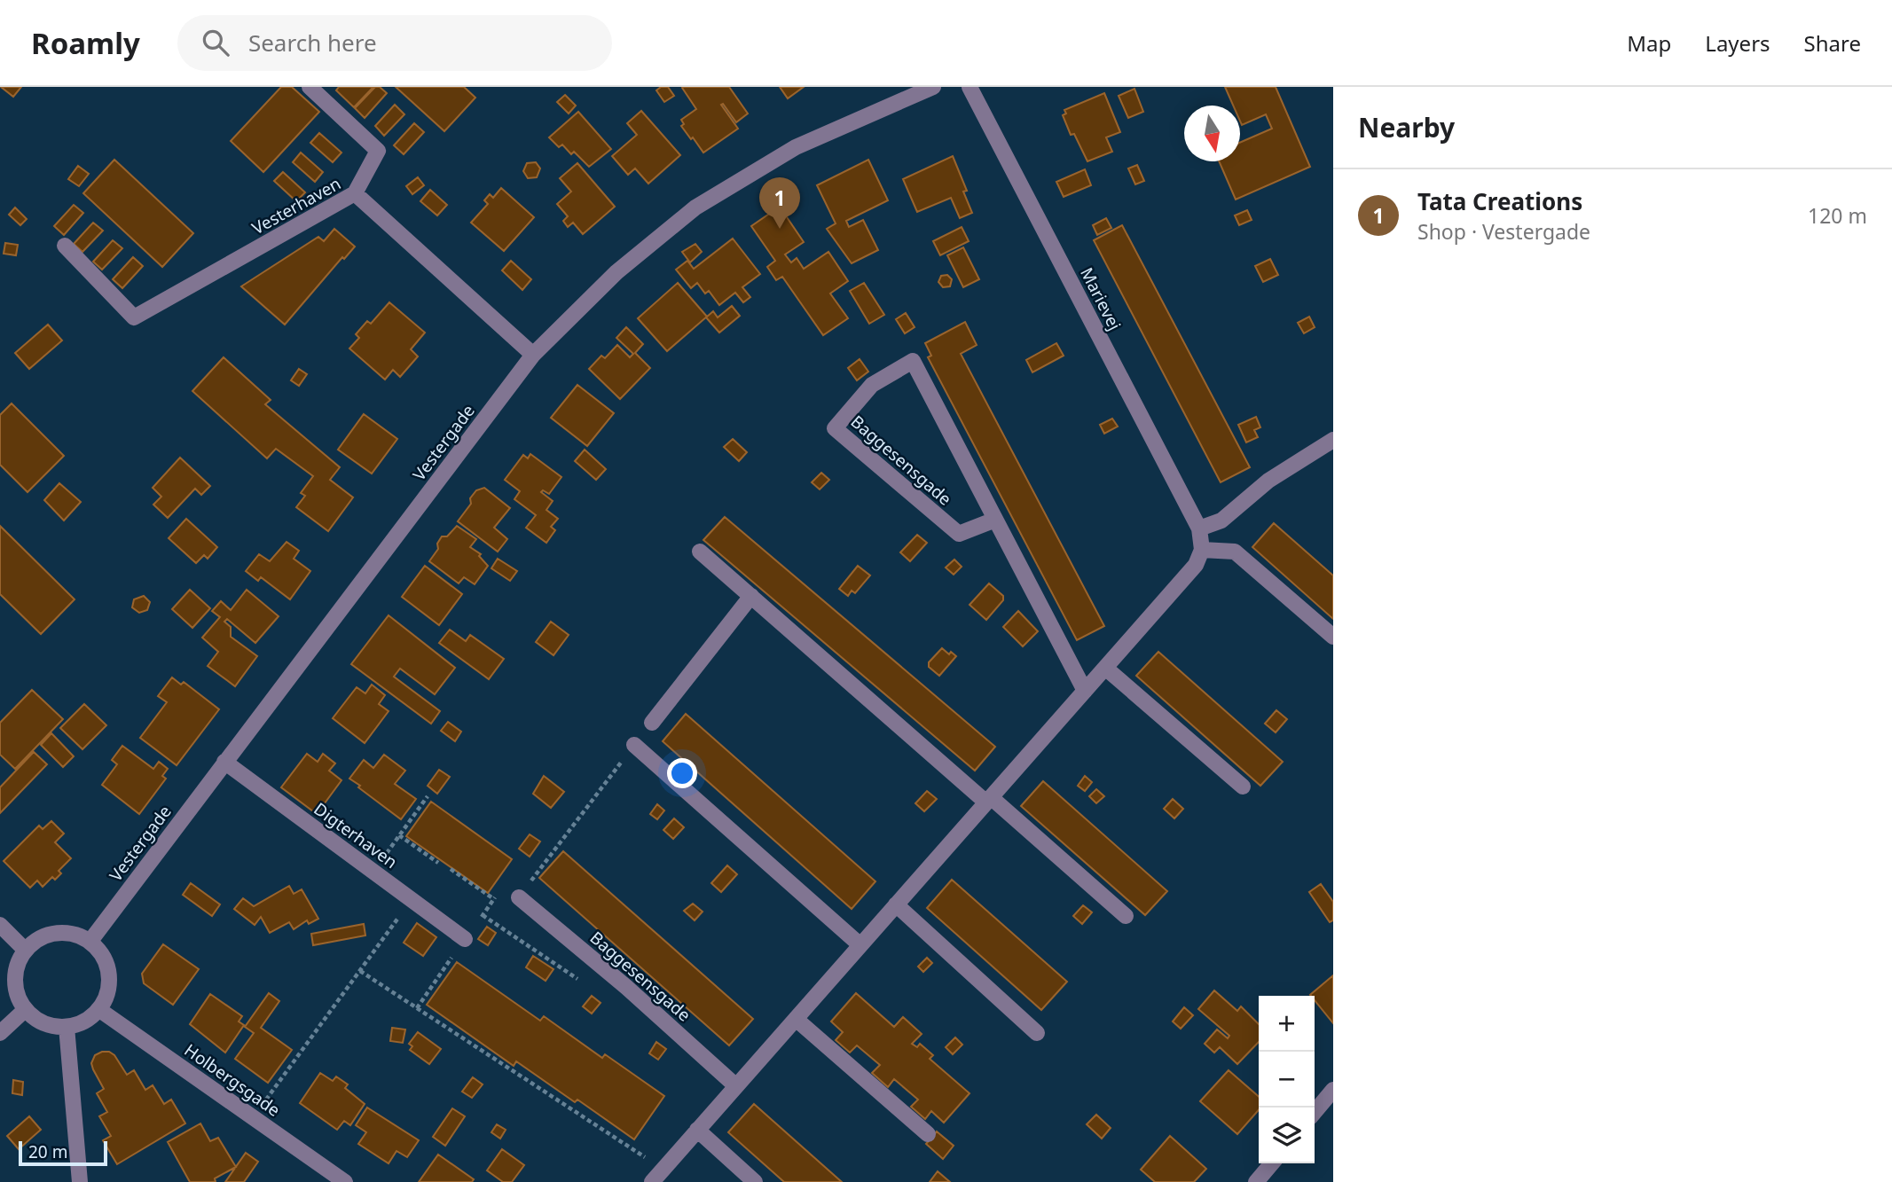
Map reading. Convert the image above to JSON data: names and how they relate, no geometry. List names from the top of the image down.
{
  "streets": {
    "street": [
      "Vesterhaven",
      "Marievej",
      "Vestergade",
      "Baggesensgade",
      "Digterhaven",
      "Holbergsgade"
    ]
  },
  "crossings": [
    ["Vesterhaven", "Vestergade"],
    ["Vestergade", "Digterhaven"],
    ["Vestergade", "Holbergsgade"]
  ],
  "scale_bar": "20 m",
  "north": "bottom",
  "page": {
    "header": "Roamly",
    "search": "Search here",
    "nav": ["Map", "Layers", "Share"],
    "heading": "Nearby",
    "list": [
      {
        "mark": "1",
        "name": "Tata Creations",
        "note": "Shop · Vestergade",
        "value": "120 m"
      }
    ],
    "pins": "1",
    "map_buttons": ["+", "−"],
    "scale": "20 m"
  }
}
